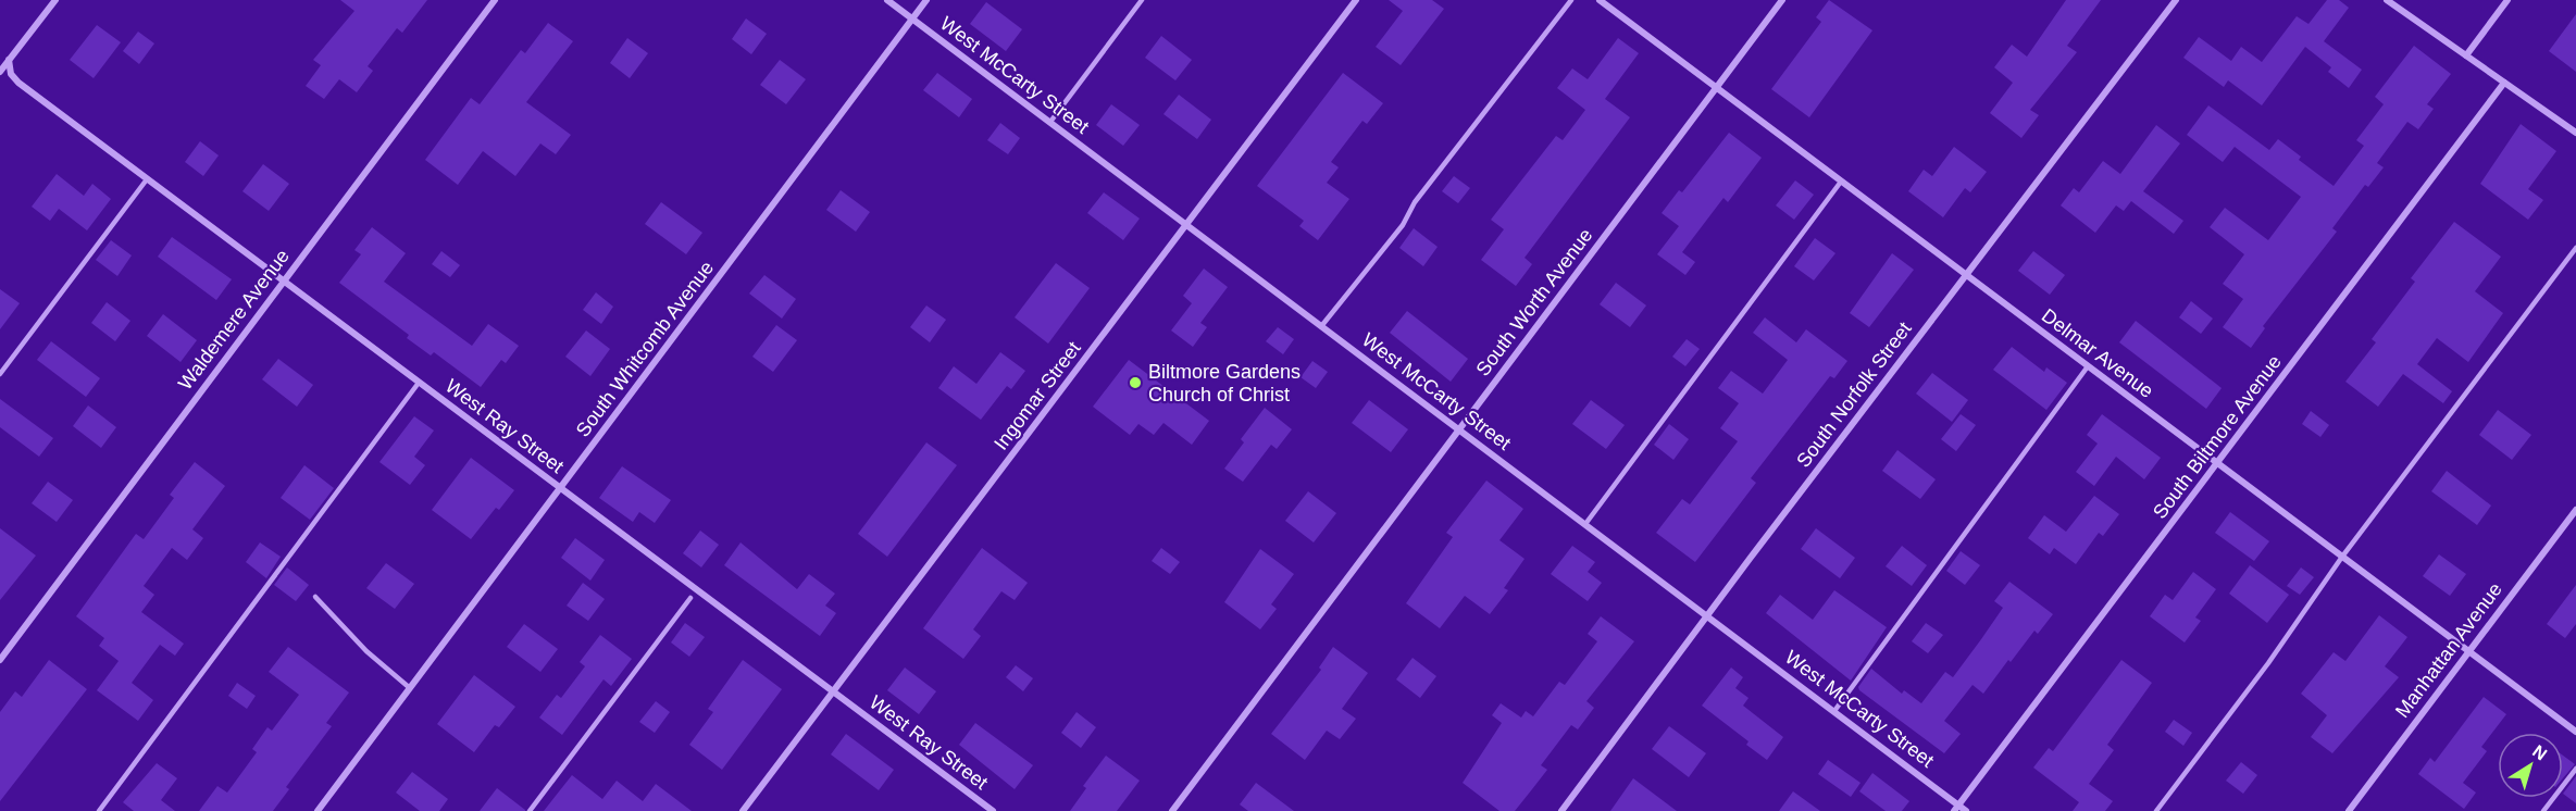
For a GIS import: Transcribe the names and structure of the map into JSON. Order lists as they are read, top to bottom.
{
  "streets": {
    "street": [
      "West McCarty Street",
      "South Worth Avenue",
      "Waldemere Avenue",
      "South Whitcomb Avenue",
      "Delmar Avenue",
      "South Norfolk Street",
      "Ingomar Street",
      "West Ray Street",
      "South Biltmore Avenue",
      "Manhattan Avenue"
    ]
  },
  "crossings": [
    ["West McCarty Street", "South Worth Avenue"],
    ["West McCarty Street", "South Whitcomb Avenue"],
    ["West McCarty Street", "South Norfolk Street"],
    ["West McCarty Street", "Ingomar Street"],
    ["West McCarty Street", "South Biltmore Avenue"],
    ["South Worth Avenue", "Delmar Avenue"],
    ["Waldemere Avenue", "West Ray Street"],
    ["South Whitcomb Avenue", "West Ray Street"],
    ["Delmar Avenue", "South Norfolk Street"],
    ["Delmar Avenue", "South Biltmore Avenue"],
    ["Delmar Avenue", "Manhattan Avenue"],
    ["Ingomar Street", "West Ray Street"]
  ],
  "places": ["Biltmore Gardens Church of Christ"],
  "north": "top right"
}
